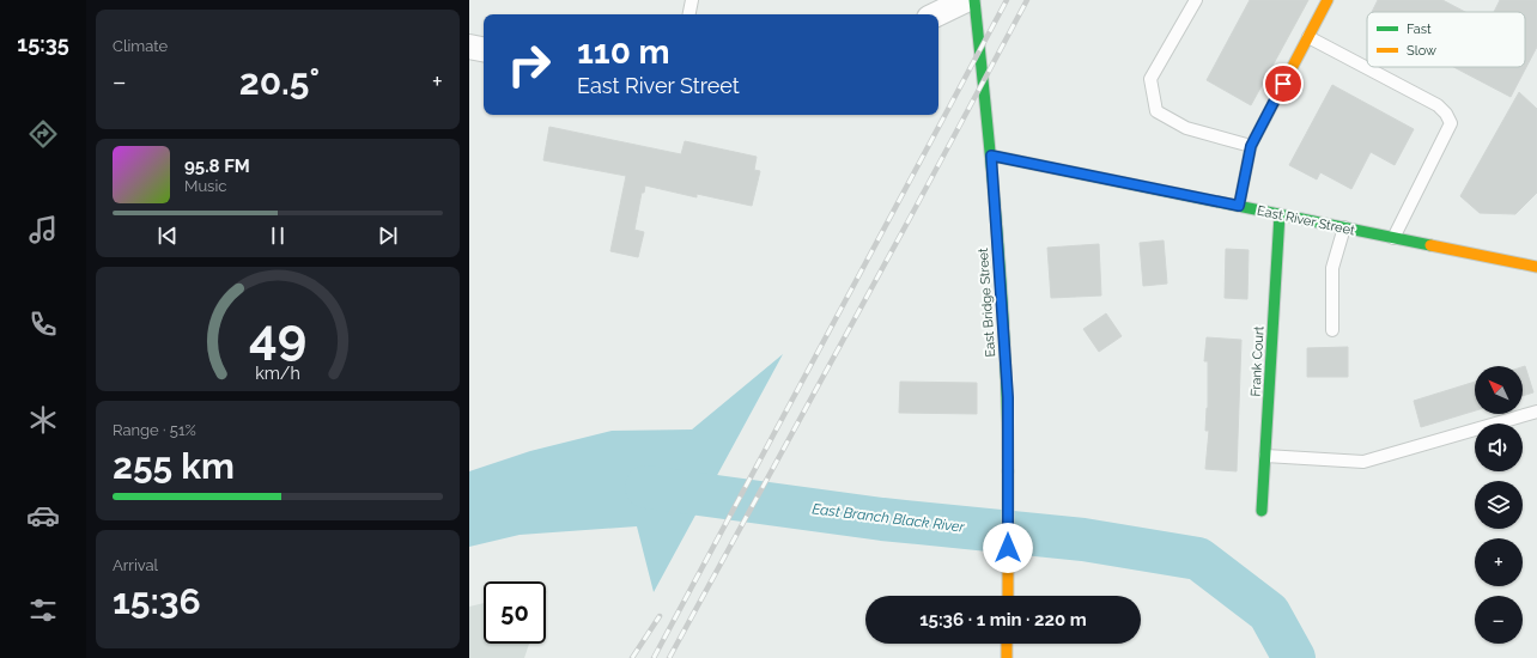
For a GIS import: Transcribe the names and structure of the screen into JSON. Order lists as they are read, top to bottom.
{
  "streets": {
    "street": ["East River Street", "East Bridge Street", "Frank Court"]
  },
  "crossings": [
    ["East River Street", "East Bridge Street"],
    ["East River Street", "Frank Court"]
  ],
  "water": ["East Branch Black River"],
  "legend": ["Fast", "Slow"],
  "north": "top left",
  "page": {
    "tabs": "15:35",
    "tile": [
      "Climate",
      ["Range · 51%", "255 km"],
      ["Arrival", "15:36"]
    ],
    "turn": ["110 m", "East River Street"],
    "heat": ["−", "20.5°", "+"],
    "song": ["95.8 FM", "Music"],
    "map_buttons": ["+", "−"],
    "limit": "50",
    "trip": "15:36 · 1 min · 220 m",
    "gauge": ["49", "km/h"]
  }
}
